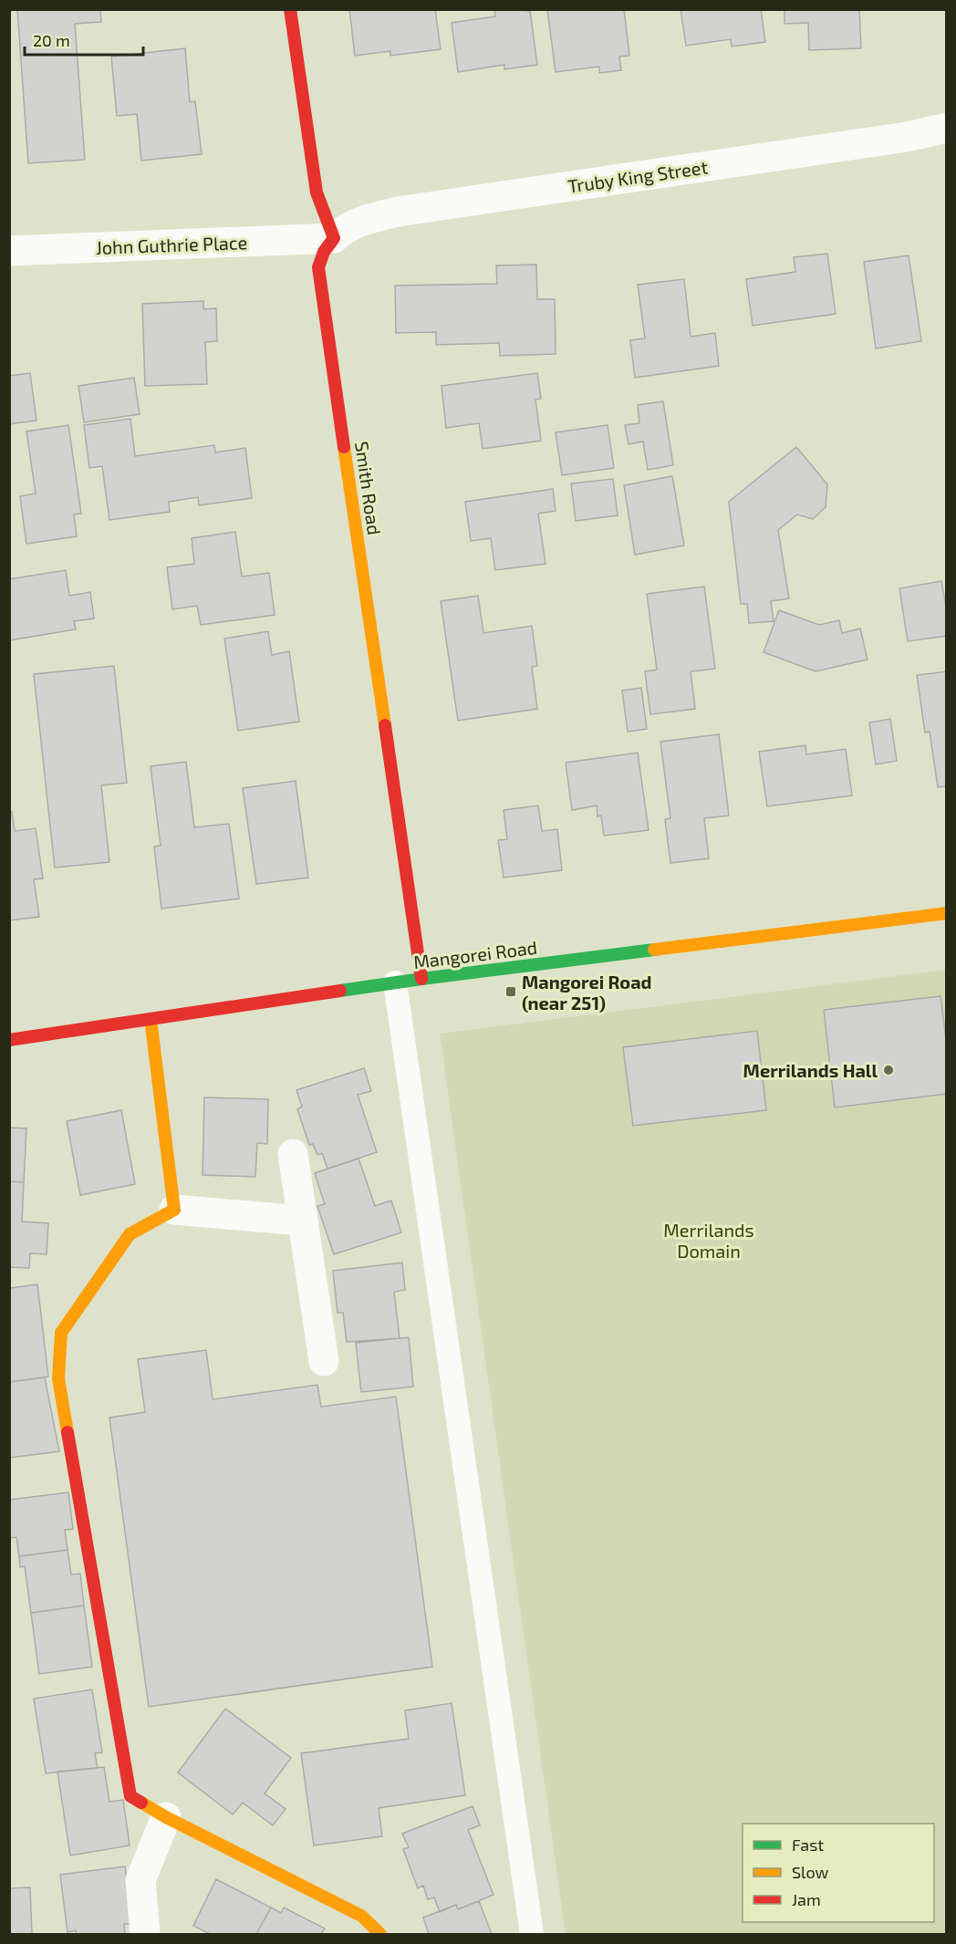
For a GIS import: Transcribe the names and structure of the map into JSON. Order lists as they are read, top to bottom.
{
  "streets": {
    "street": [
      "Truby King Street",
      "John Guthrie Place",
      "Smith Road",
      "Mangorei Road"
    ]
  },
  "crossings": [
    ["Truby King Street", "John Guthrie Place"],
    ["Truby King Street", "Smith Road"],
    ["John Guthrie Place", "Smith Road"],
    ["Smith Road", "Mangorei Road"]
  ],
  "parks": ["Merrilands Domain"],
  "places": {
    "transit": ["Mangorei Road (near 251)"],
    "other": ["Merrilands Hall"]
  },
  "legend": ["Fast", "Slow", "Jam"],
  "scale_bar": "20 m"
}
